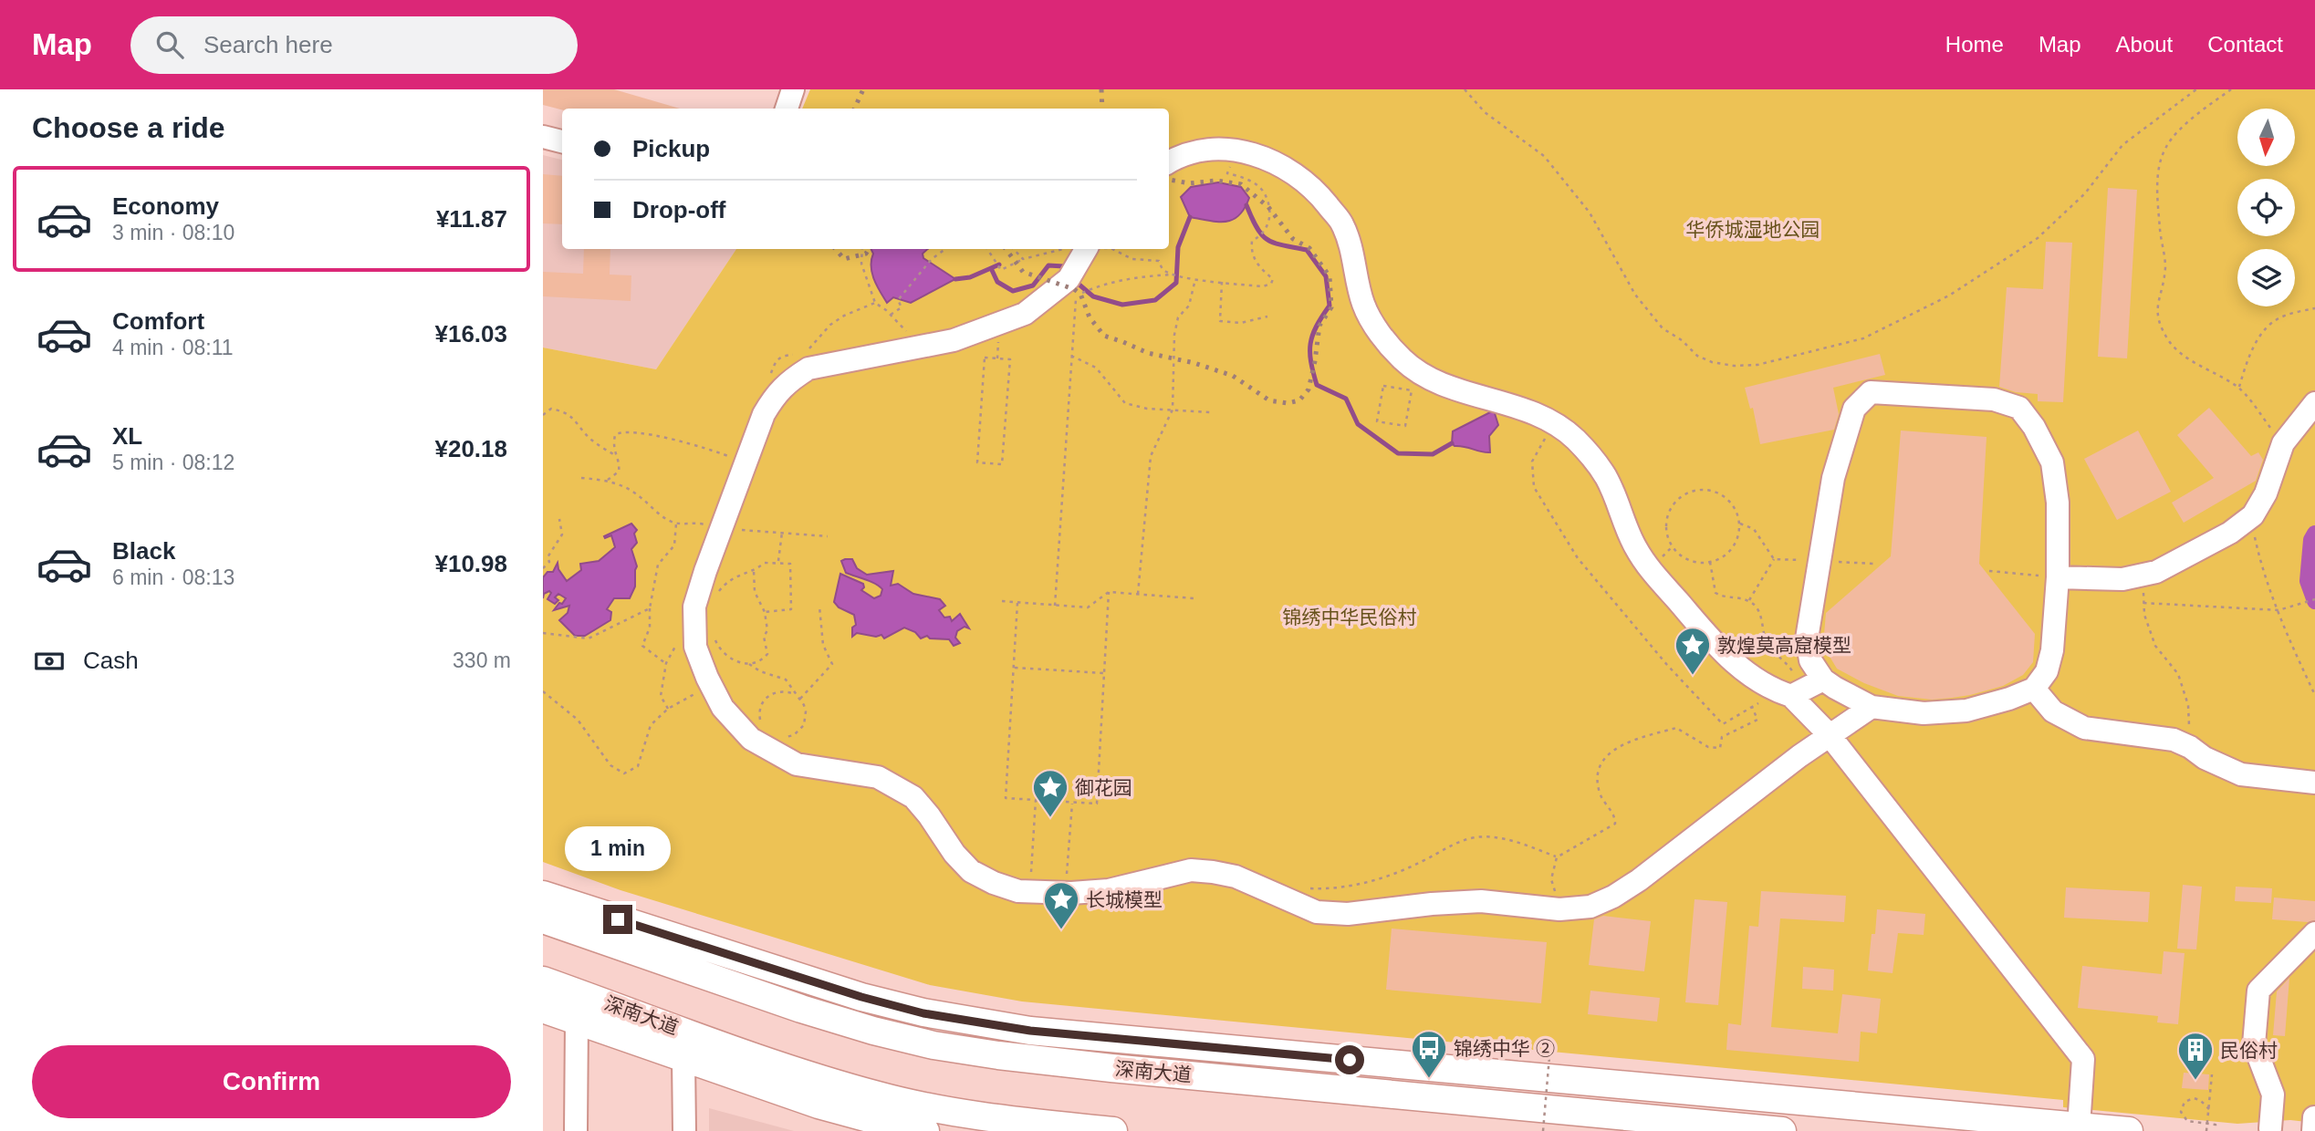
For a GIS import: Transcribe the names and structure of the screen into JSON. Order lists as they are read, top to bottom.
{
  "streets": {
    "main road": ["深南大道"]
  },
  "parks": ["华侨城湿地公园", "锦绣中华民俗村"],
  "places": {
    "place": ["敦煌莫高窟模型", "御花园", "长城模型"],
    "bus stop": ["锦绣中华 ②"],
    "building": ["民俗村"]
  },
  "north": "bottom",
  "page": {
    "header": "Map",
    "search": "Search here",
    "nav": [
      "Home",
      "Map",
      "About",
      "Contact"
    ],
    "heading": "Choose a ride",
    "banner": ["Pickup", "Drop-off"],
    "list": [
      {
        "name": "Economy",
        "note": "3 min · 08:10",
        "value": "¥11.87"
      },
      {
        "name": "Comfort",
        "note": "4 min · 08:11",
        "value": "¥16.03"
      },
      {
        "name": "XL",
        "note": "5 min · 08:12",
        "value": "¥20.18"
      },
      {
        "name": "Black",
        "note": "6 min · 08:13",
        "value": "¥10.98"
      }
    ],
    "pay": ["Cash", "330 m"],
    "bubble": "1 min",
    "buttons": "Confirm"
  }
}
